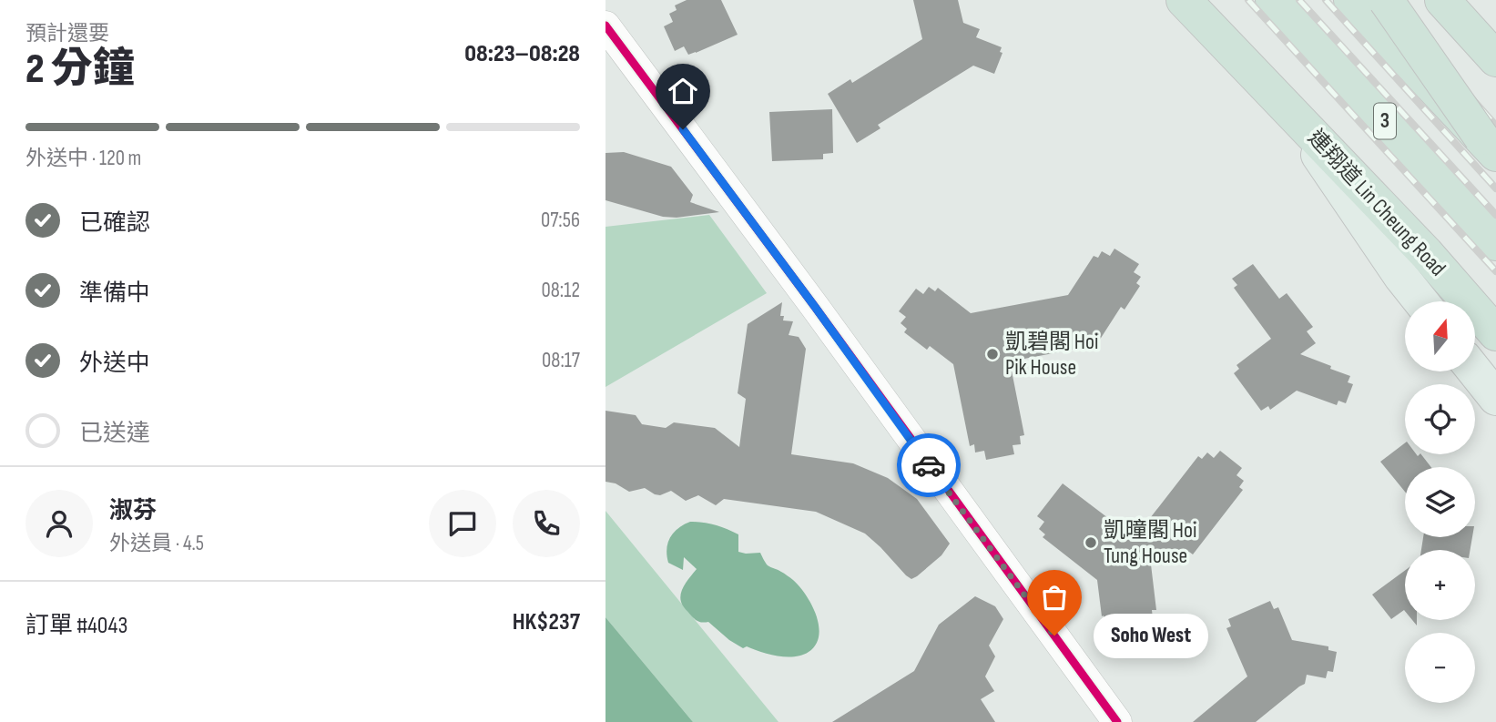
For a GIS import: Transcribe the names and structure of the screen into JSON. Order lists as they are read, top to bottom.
{
  "streets": {
    "highway": ["3", "連翔道 Lin Cheung Road"]
  },
  "places": ["凱碧閣 Hoi Pik House", "凱曈閣 Hoi Tung House", "Soho West"],
  "north": "top",
  "page": {
    "heading": ["2 分鐘", "預計還要", "08:23–08:28"],
    "panel": [
      "淑芬",
      "外送員 · 4.5",
      "訂單 #4043",
      "HK$237"
    ],
    "bar": "外送中 · 120 m",
    "list": [
      ["已確認", "07:56"],
      ["準備中", "08:12"],
      ["外送中", "08:17"],
      "已送達"
    ],
    "map_buttons": ["+", "−"],
    "bubble": "Soho West"
  }
}
